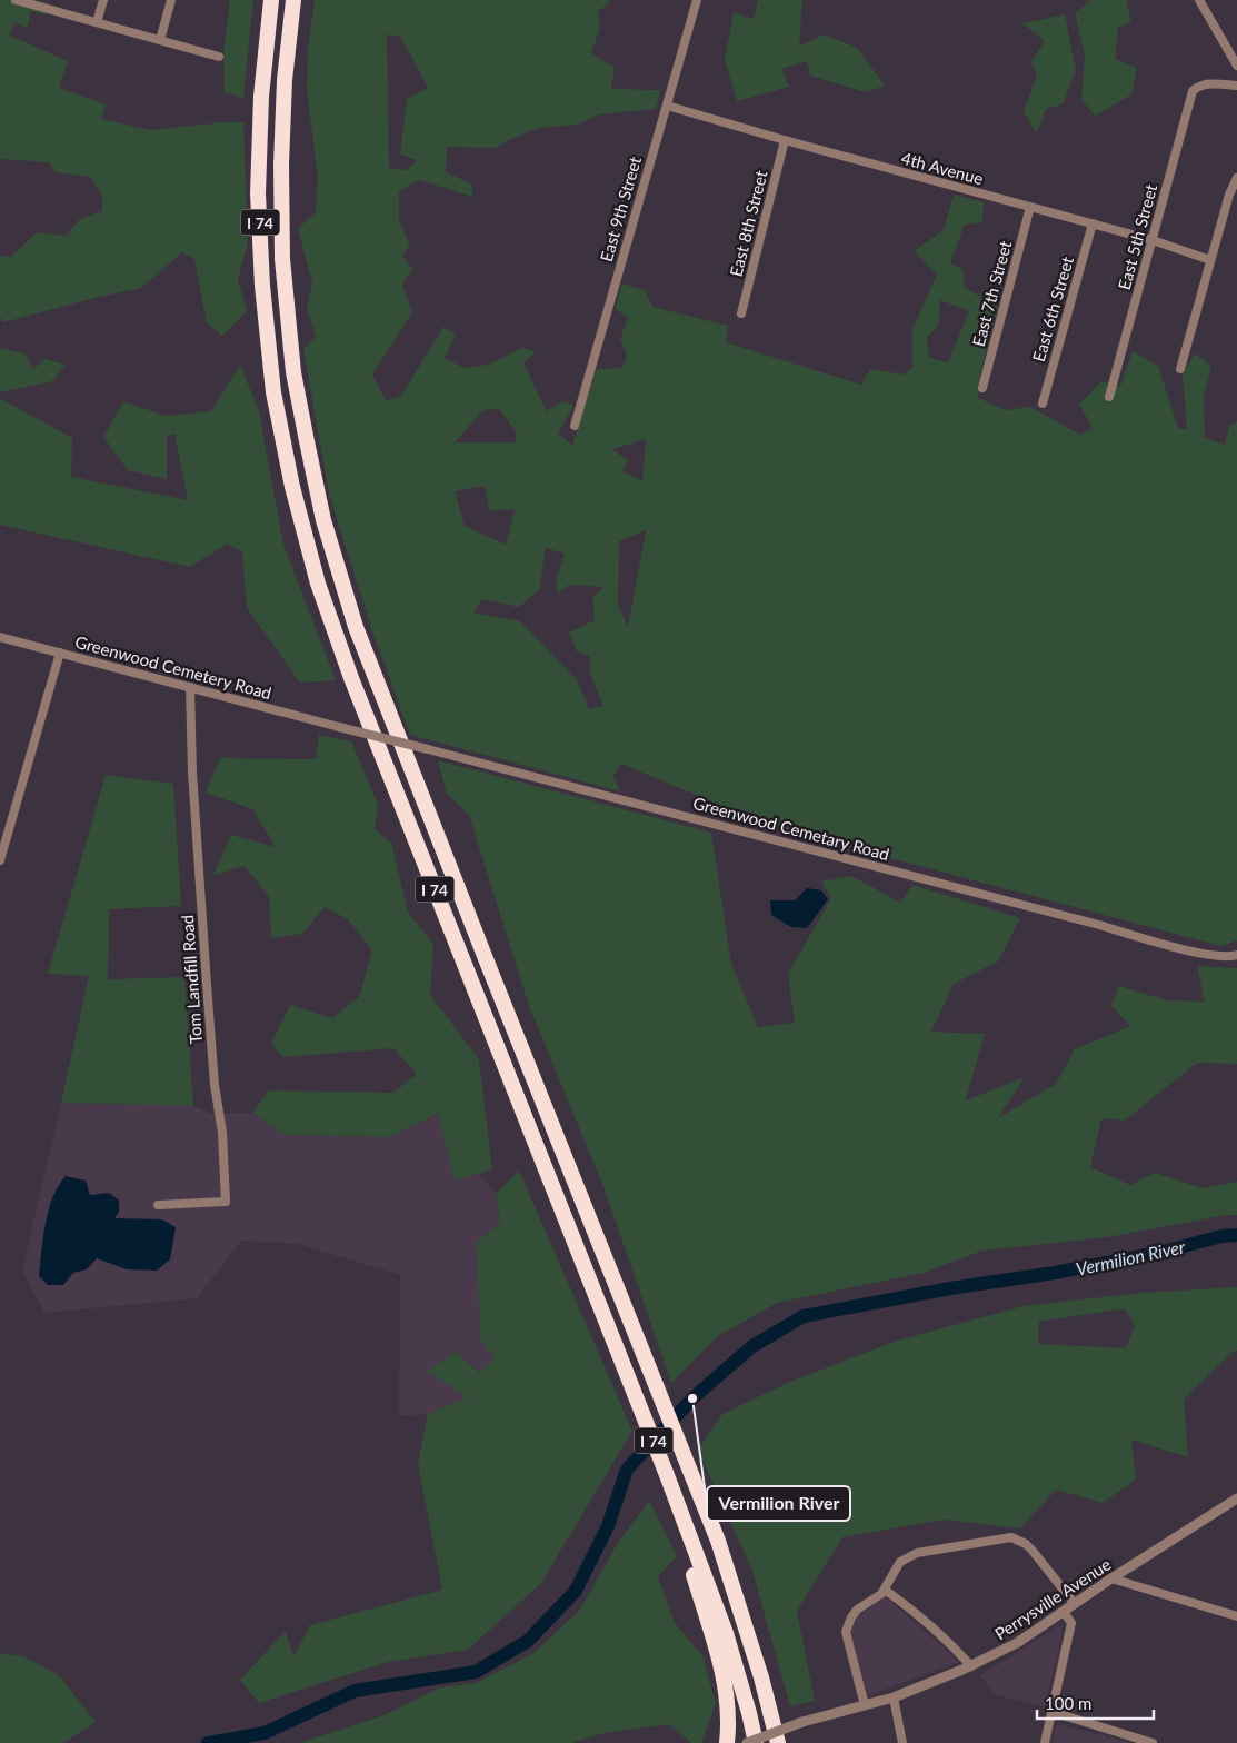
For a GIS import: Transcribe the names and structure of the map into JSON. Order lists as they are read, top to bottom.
{
  "streets": {
    "highway": ["I 74"],
    "street": [
      "4th Avenue",
      "East 9th Street",
      "East 8th Street",
      "East 5th Street",
      "East 7th Street",
      "East 6th Street",
      "Greenwood Cemetery Road",
      "Greenwood Cemetary Road",
      "Tom Landfill Road",
      "Perrysville Avenue"
    ]
  },
  "crossings": [
    ["4th Avenue", "East 9th Street"],
    ["4th Avenue", "East 8th Street"],
    ["4th Avenue", "East 5th Street"],
    ["4th Avenue", "East 7th Street"],
    ["4th Avenue", "East 6th Street"],
    ["Greenwood Cemetery Road", "Greenwood Cemetary Road"],
    ["Greenwood Cemetery Road", "Tom Landfill Road"]
  ],
  "water": ["Vermilion River"],
  "places": ["Vermilion River"],
  "scale_bar": "100 m"
}
